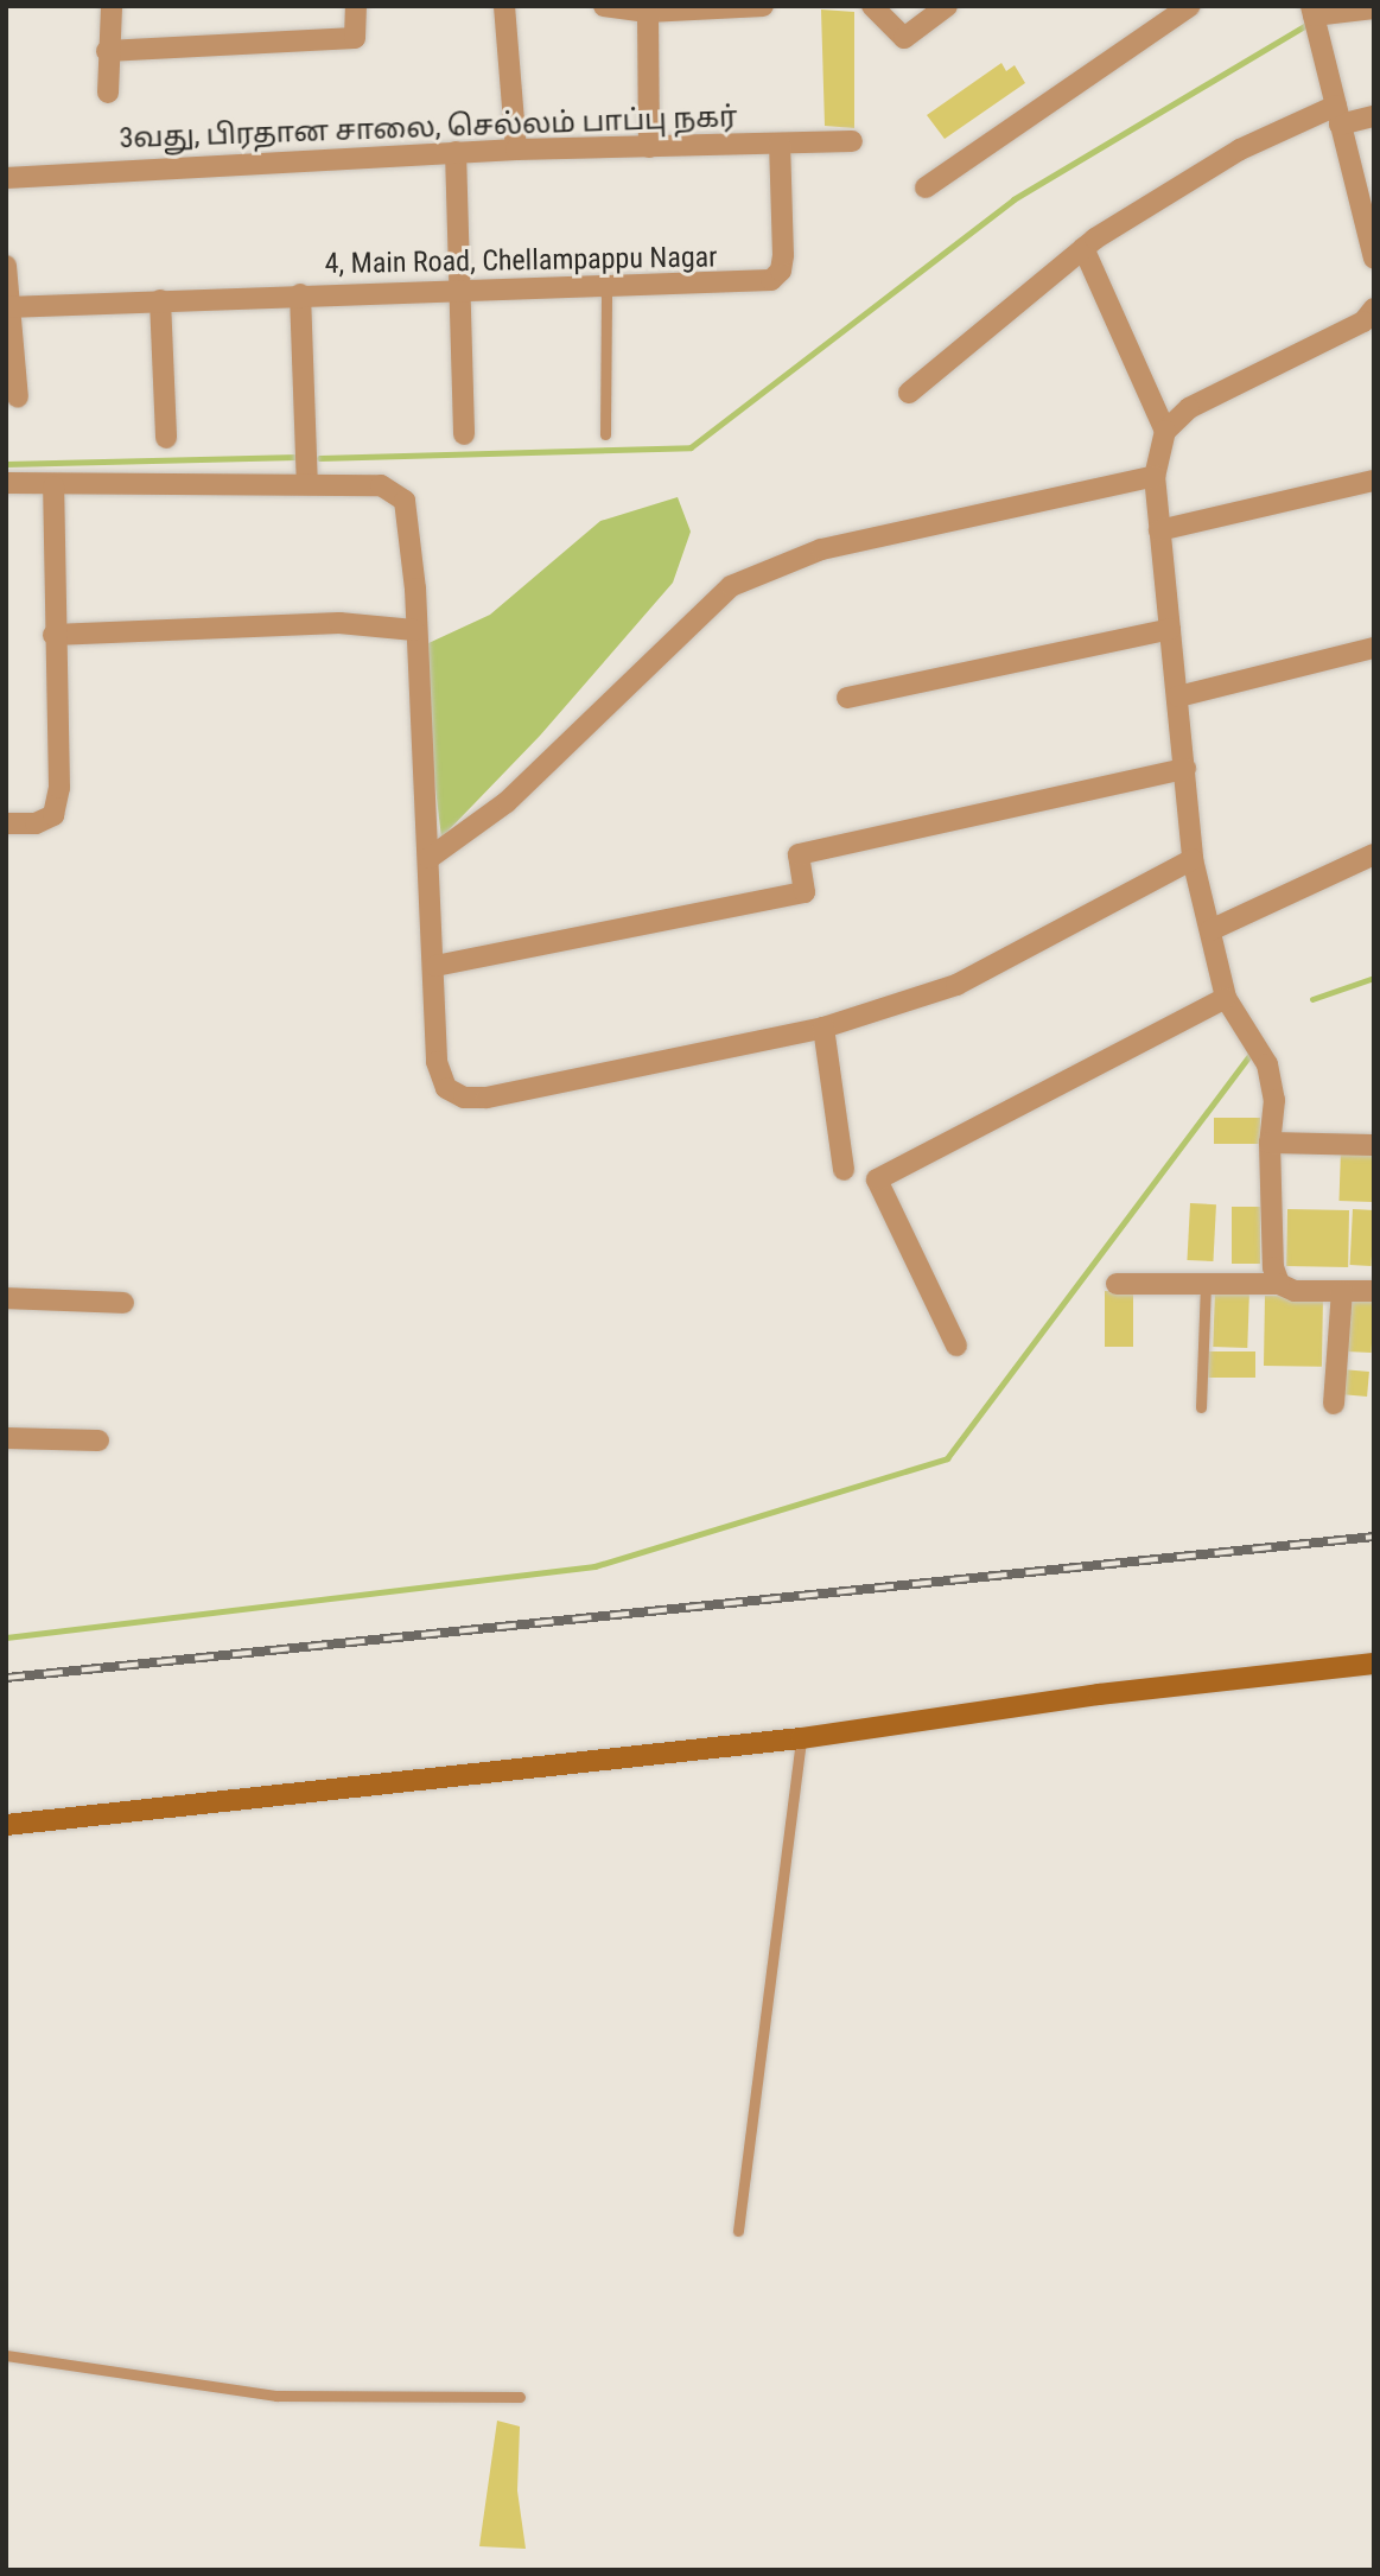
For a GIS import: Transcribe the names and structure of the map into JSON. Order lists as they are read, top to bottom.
{
  "streets": {
    "street": ["3வது, பிரதான சாலை, செல்லம் பாப்பு நகர்", "4, Main Road, Chellampappu Nagar"]
  },
  "crossings": [
    ["3வது, பிரதான சாலை, செல்லம் பாப்பு நகர்", "4, Main Road, Chellampappu Nagar"]
  ]
}
